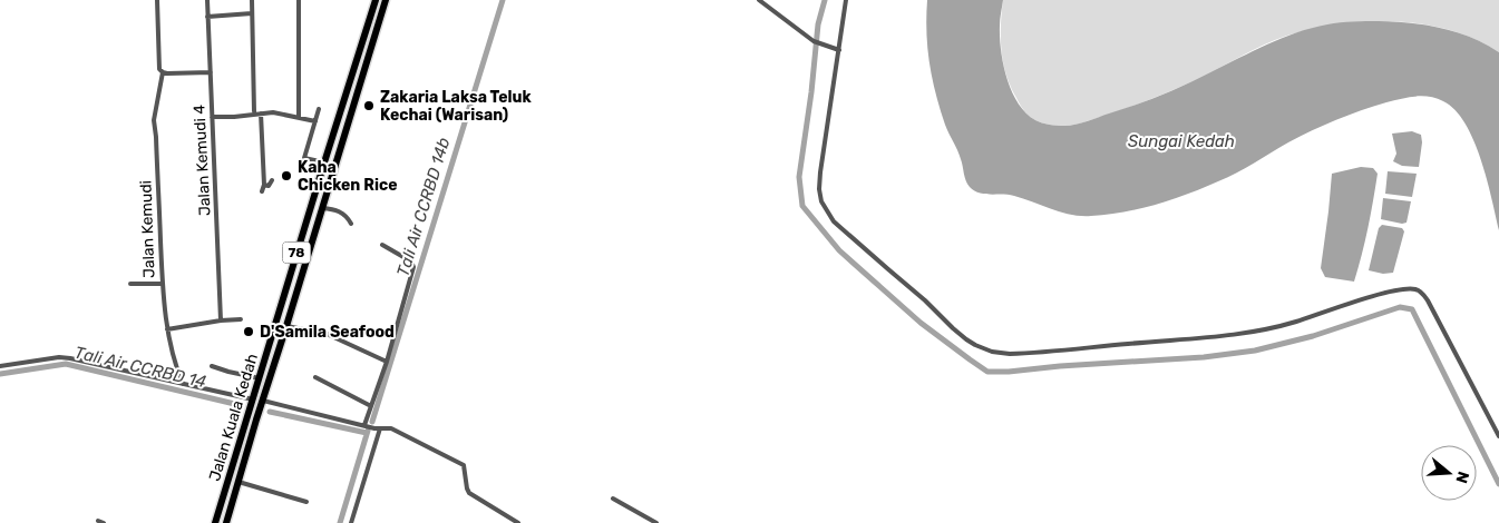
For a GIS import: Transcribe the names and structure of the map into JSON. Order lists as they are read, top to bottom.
{
  "streets": {
    "main road": ["78", "Jalan Kuala Kedah"],
    "street": ["Jalan Kemudi 4", "Jalan Kemudi"]
  },
  "water": ["Sungai Kedah", "Tali Air CCRBD 14b", "Tali Air CCRBD 14"],
  "places": ["Zakaria Laksa Teluk Kechai (Warisan)", "Kaha Chicken Rice", "D'Samila Seafood"],
  "north": "right"
}
